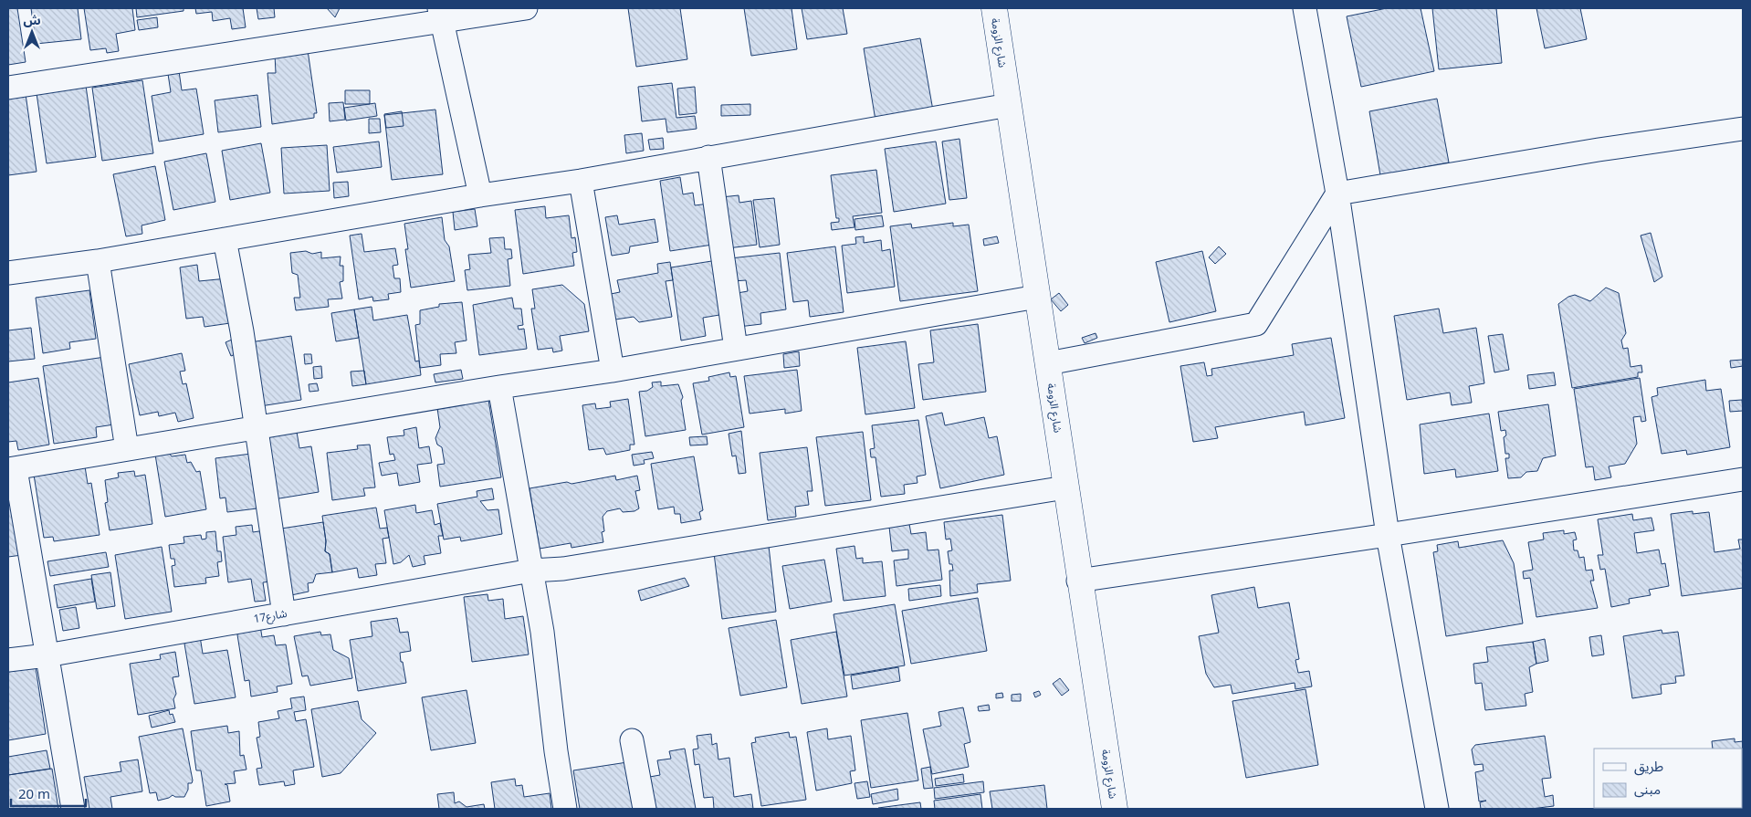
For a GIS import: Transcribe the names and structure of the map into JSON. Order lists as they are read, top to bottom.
{
  "streets": {
    "street": ["شارع الزومة", "شارع17"]
  },
  "crossings": [
    ["شارع الزومة", "شارع17"]
  ],
  "legend": ["طريق", "مبنى"],
  "scale_bar": "20 m",
  "north": "top"
}
